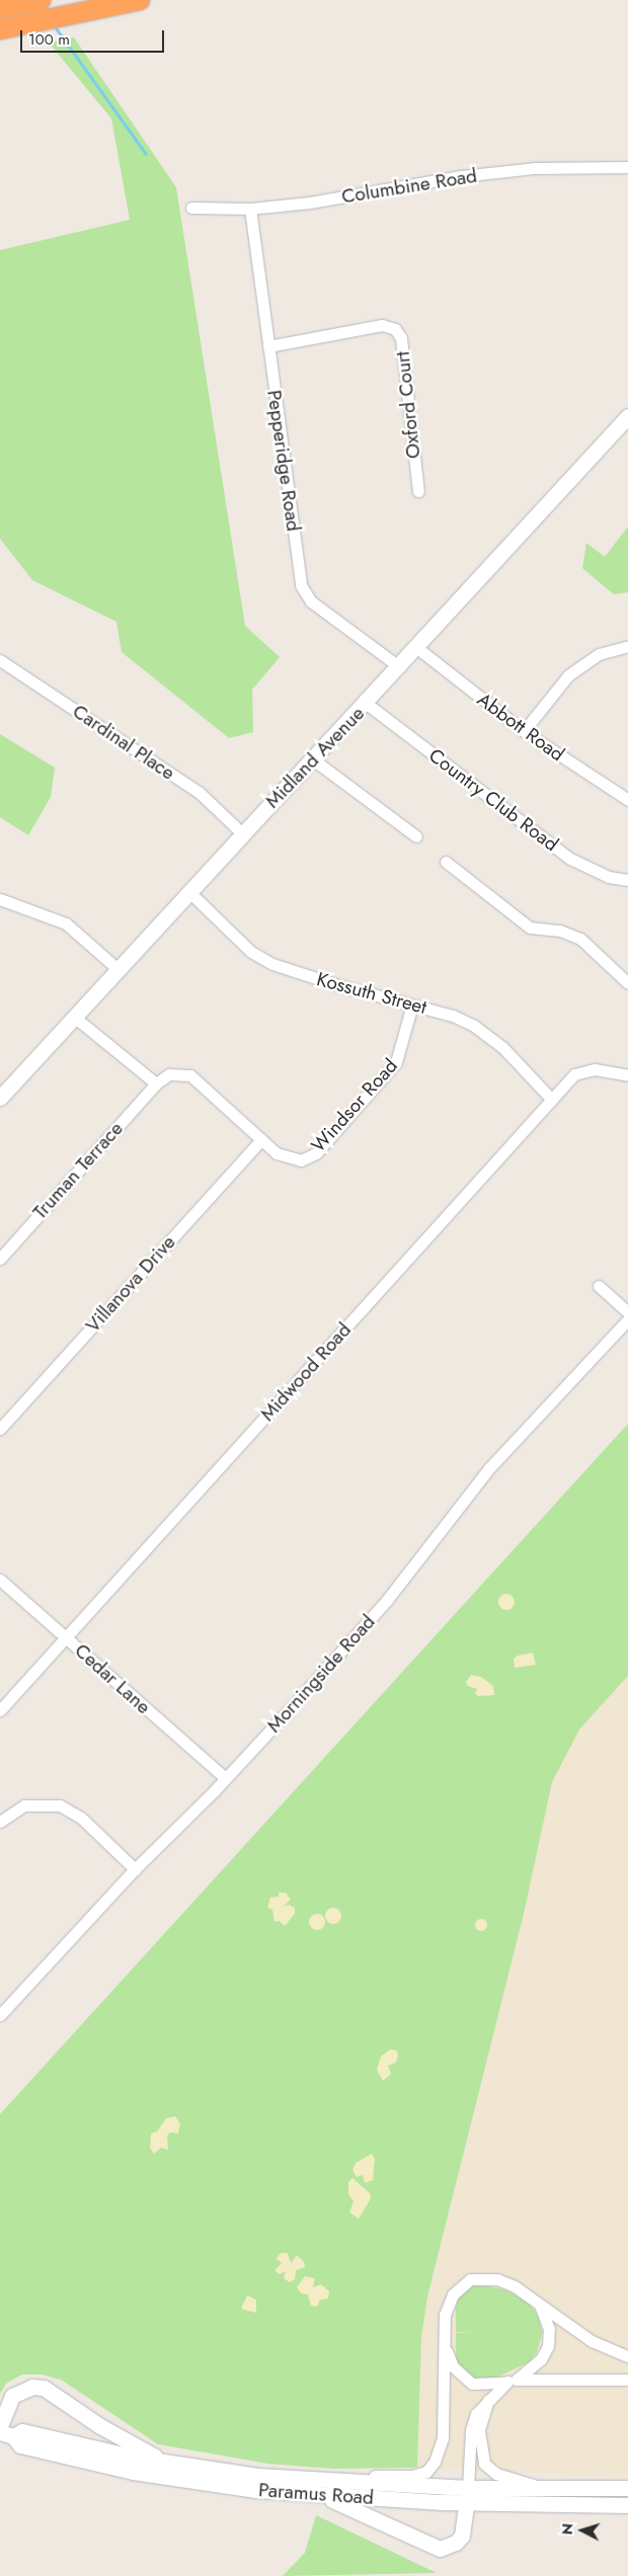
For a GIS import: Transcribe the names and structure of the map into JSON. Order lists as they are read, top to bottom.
{
  "streets": {
    "main road": ["Midland Avenue", "Paramus Road"],
    "street": [
      "Columbine Road",
      "Oxford Court",
      "Pepperidge Road",
      "Abbott Road",
      "Cardinal Place",
      "Country Club Road",
      "Kossuth Street",
      "Windsor Road",
      "Truman Terrace",
      "Villanova Drive",
      "Midwood Road",
      "Morningside Road",
      "Cedar Lane"
    ]
  },
  "crossings": [
    ["Columbine Road", "Pepperidge Road"],
    ["Oxford Court", "Pepperidge Road"],
    ["Pepperidge Road", "Midland Avenue"],
    ["Abbott Road", "Midland Avenue"],
    ["Cardinal Place", "Midland Avenue"],
    ["Midland Avenue", "Country Club Road"],
    ["Midland Avenue", "Kossuth Street"],
    ["Kossuth Street", "Windsor Road"],
    ["Kossuth Street", "Midwood Road"],
    ["Windsor Road", "Truman Terrace"],
    ["Windsor Road", "Villanova Drive"],
    ["Midwood Road", "Cedar Lane"],
    ["Morningside Road", "Cedar Lane"]
  ],
  "scale_bar": "100 m",
  "north": "left"
}
